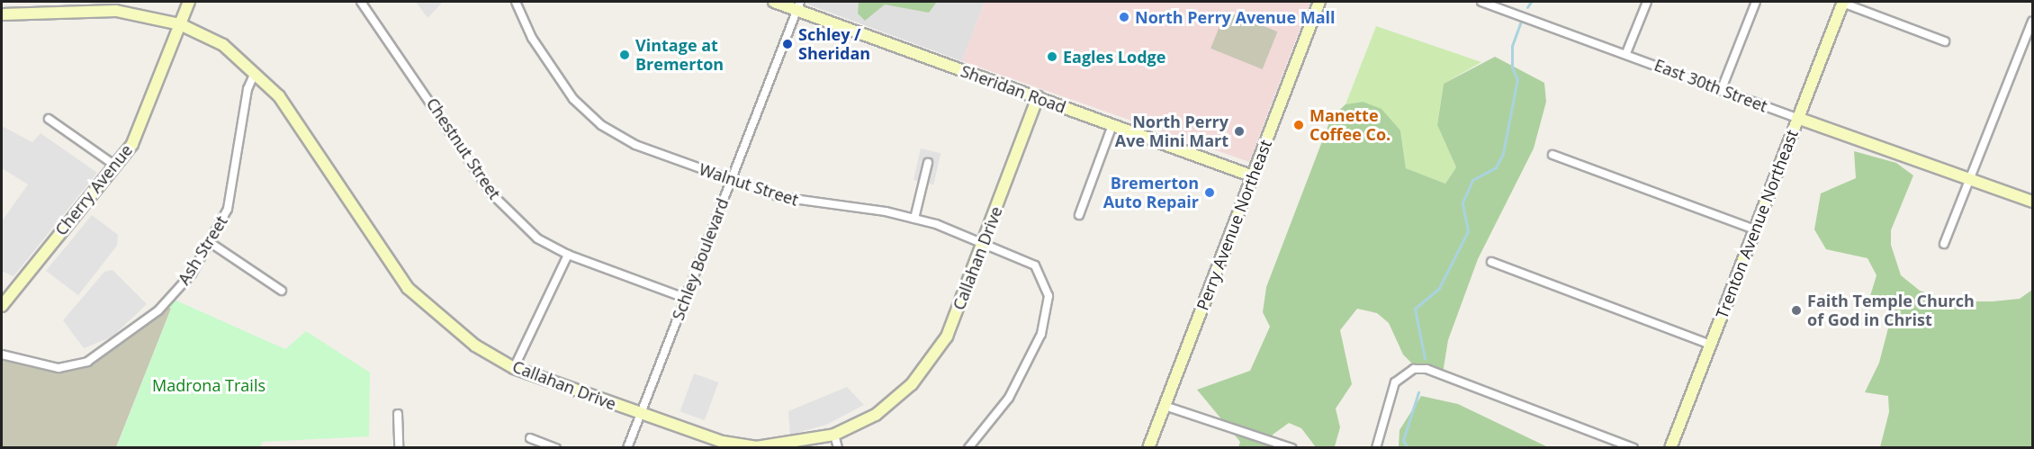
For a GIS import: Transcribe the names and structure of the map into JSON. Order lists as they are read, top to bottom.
{
  "streets": {
    "street": [
      "East 30th Street",
      "Sheridan Road",
      "Chestnut Street",
      "Walnut Street",
      "Cherry Avenue",
      "Trenton Avenue Northeast",
      "Perry Avenue Northeast",
      "Ash Street",
      "Callahan Drive",
      "Schley Boulevard"
    ]
  },
  "crossings": [
    ["East 30th Street", "Trenton Avenue Northeast"],
    ["Sheridan Road", "Perry Avenue Northeast"],
    ["Sheridan Road", "Callahan Drive"],
    ["Sheridan Road", "Schley Boulevard"],
    ["Chestnut Street", "Schley Boulevard"],
    ["Walnut Street", "Callahan Drive"],
    ["Walnut Street", "Schley Boulevard"],
    ["Cherry Avenue", "Callahan Drive"],
    ["Ash Street", "Callahan Drive"],
    ["Callahan Drive", "Schley Boulevard"]
  ],
  "parks": ["Madrona Trails"],
  "places": [
    "North Perry Avenue Mall",
    "Schley / Sheridan",
    "Vintage at Bremerton",
    "Eagles Lodge",
    "Manette Coffee Co.",
    "North Perry Ave Mini Mart",
    "Bremerton Auto Repair",
    "Faith Temple Church of God in Christ"
  ]
}
